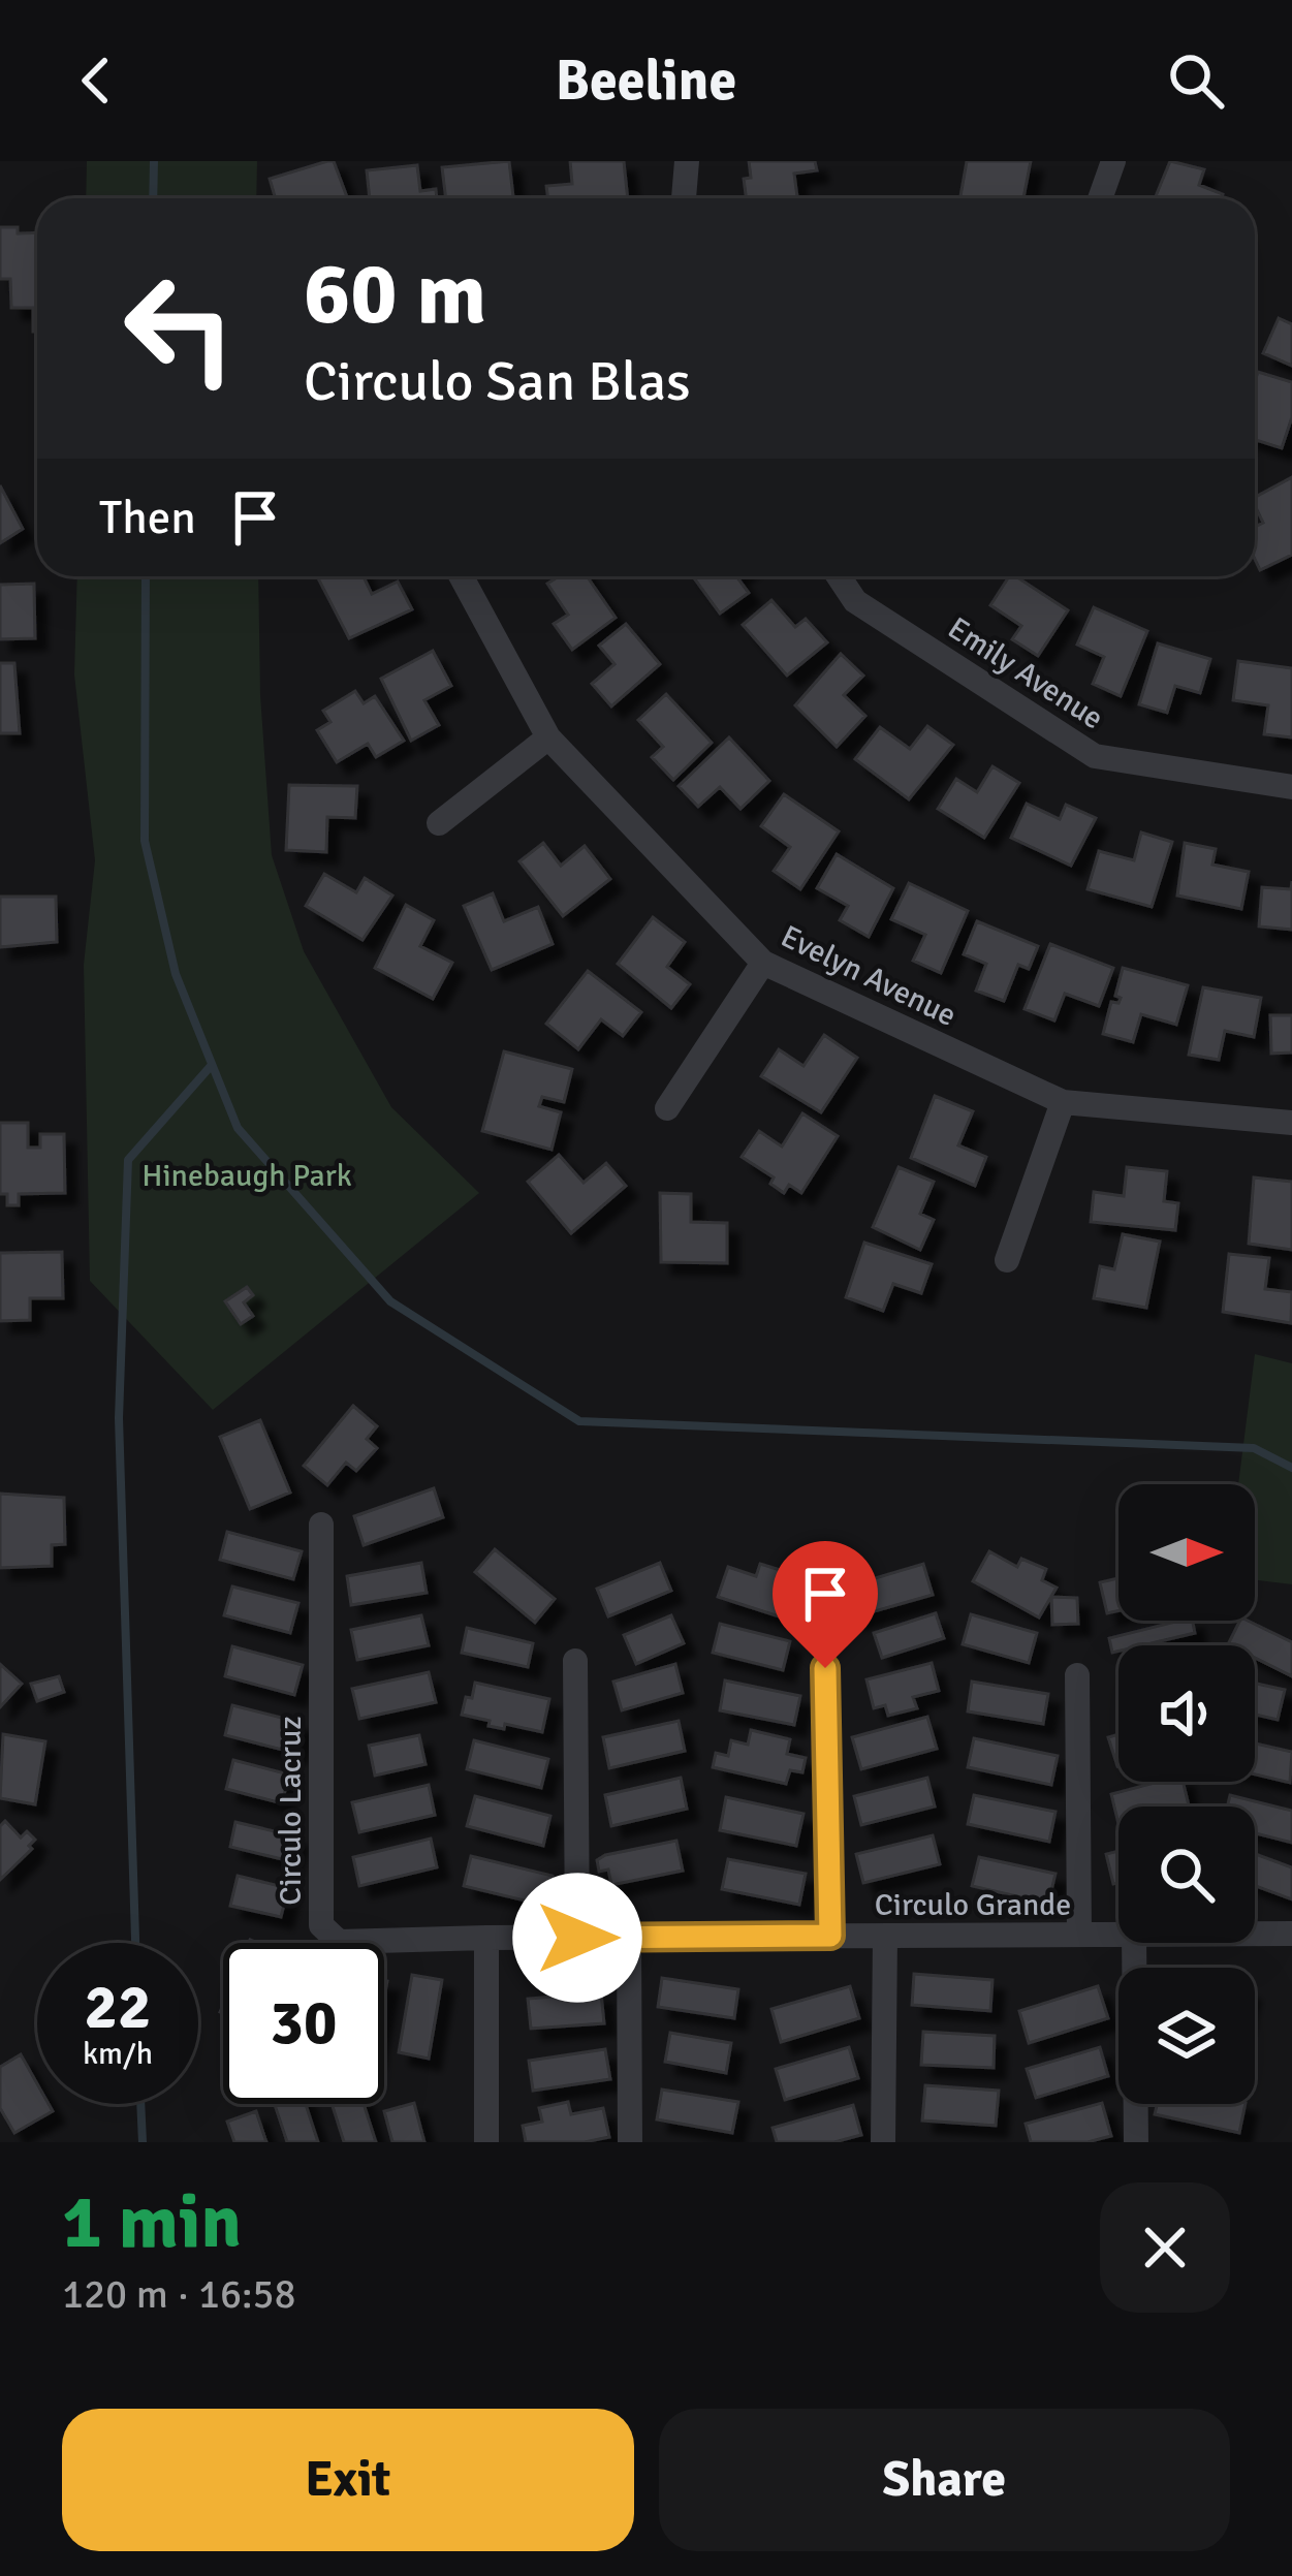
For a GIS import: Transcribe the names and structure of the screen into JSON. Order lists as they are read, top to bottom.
{
  "streets": {
    "street": [
      "Emily Avenue",
      "Evelyn Avenue",
      "Circulo Lacruz",
      "Circulo Grande"
    ]
  },
  "crossings": [
    ["Circulo Lacruz", "Circulo Grande"]
  ],
  "parks": ["Hinebaugh Park"],
  "north": "right",
  "page": {
    "header": "Beeline",
    "turn": ["60 m", "Circulo San Blas"],
    "then": "Then",
    "speed": "22 km/h",
    "limit": "30",
    "heading": ["1 min", "120 m · 16:58"],
    "buttons": ["Exit", "Share"]
  }
}
